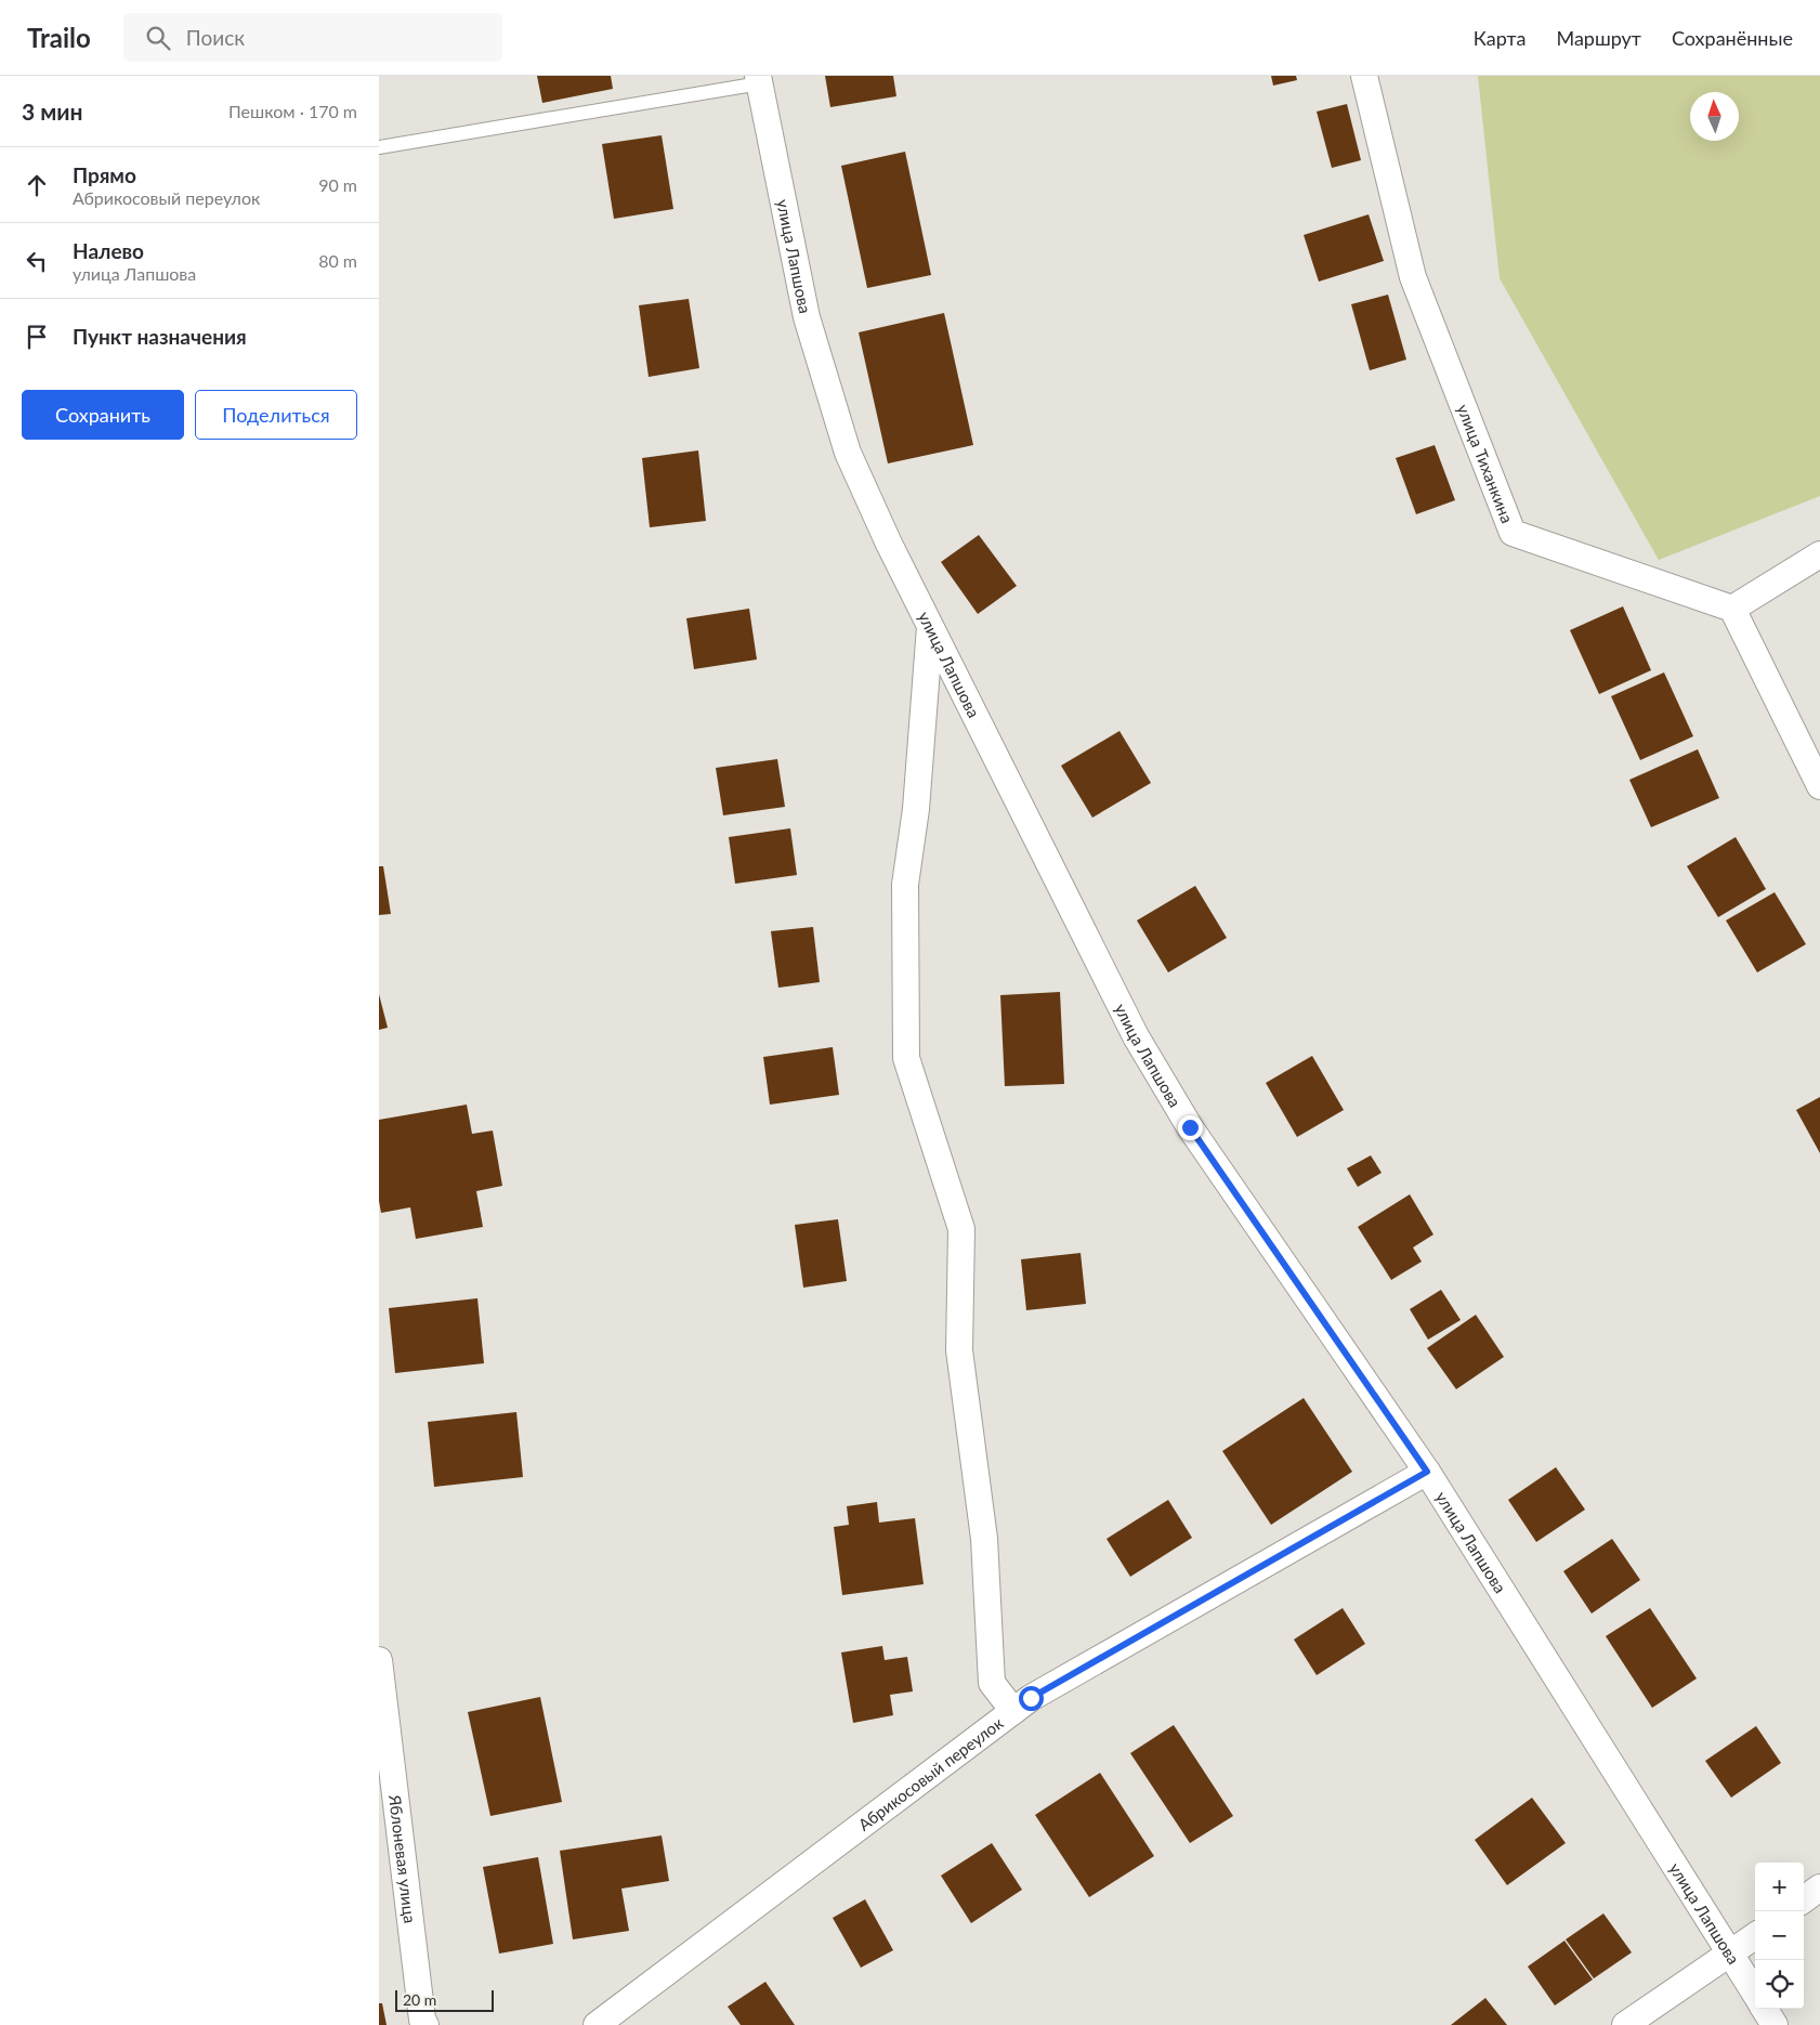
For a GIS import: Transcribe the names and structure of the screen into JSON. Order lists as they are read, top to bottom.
{
  "streets": {
    "street": [
      "улица Лапшова",
      "улица Тиханкина",
      "Абрикосовый переулок",
      "Яблоневая улица"
    ]
  },
  "crossings": [
    ["улица Лапшова", "Абрикосовый переулок"]
  ],
  "scale_bar": "20 m",
  "north": "top",
  "page": {
    "header": "Trailo",
    "search": "Поиск",
    "nav": ["Карта", "Маршрут", "Сохранённые"],
    "heading": ["3 мин", "Пешком · 170 m"],
    "list": [
      ["Прямо", "Абрикосовый переулок", "90 m"],
      ["Налево", "улица Лапшова", "80 m"],
      "Пункт назначения"
    ],
    "buttons": ["Сохранить", "Поделиться"],
    "map_buttons": ["+", "−"],
    "scale": "20 m"
  }
}
